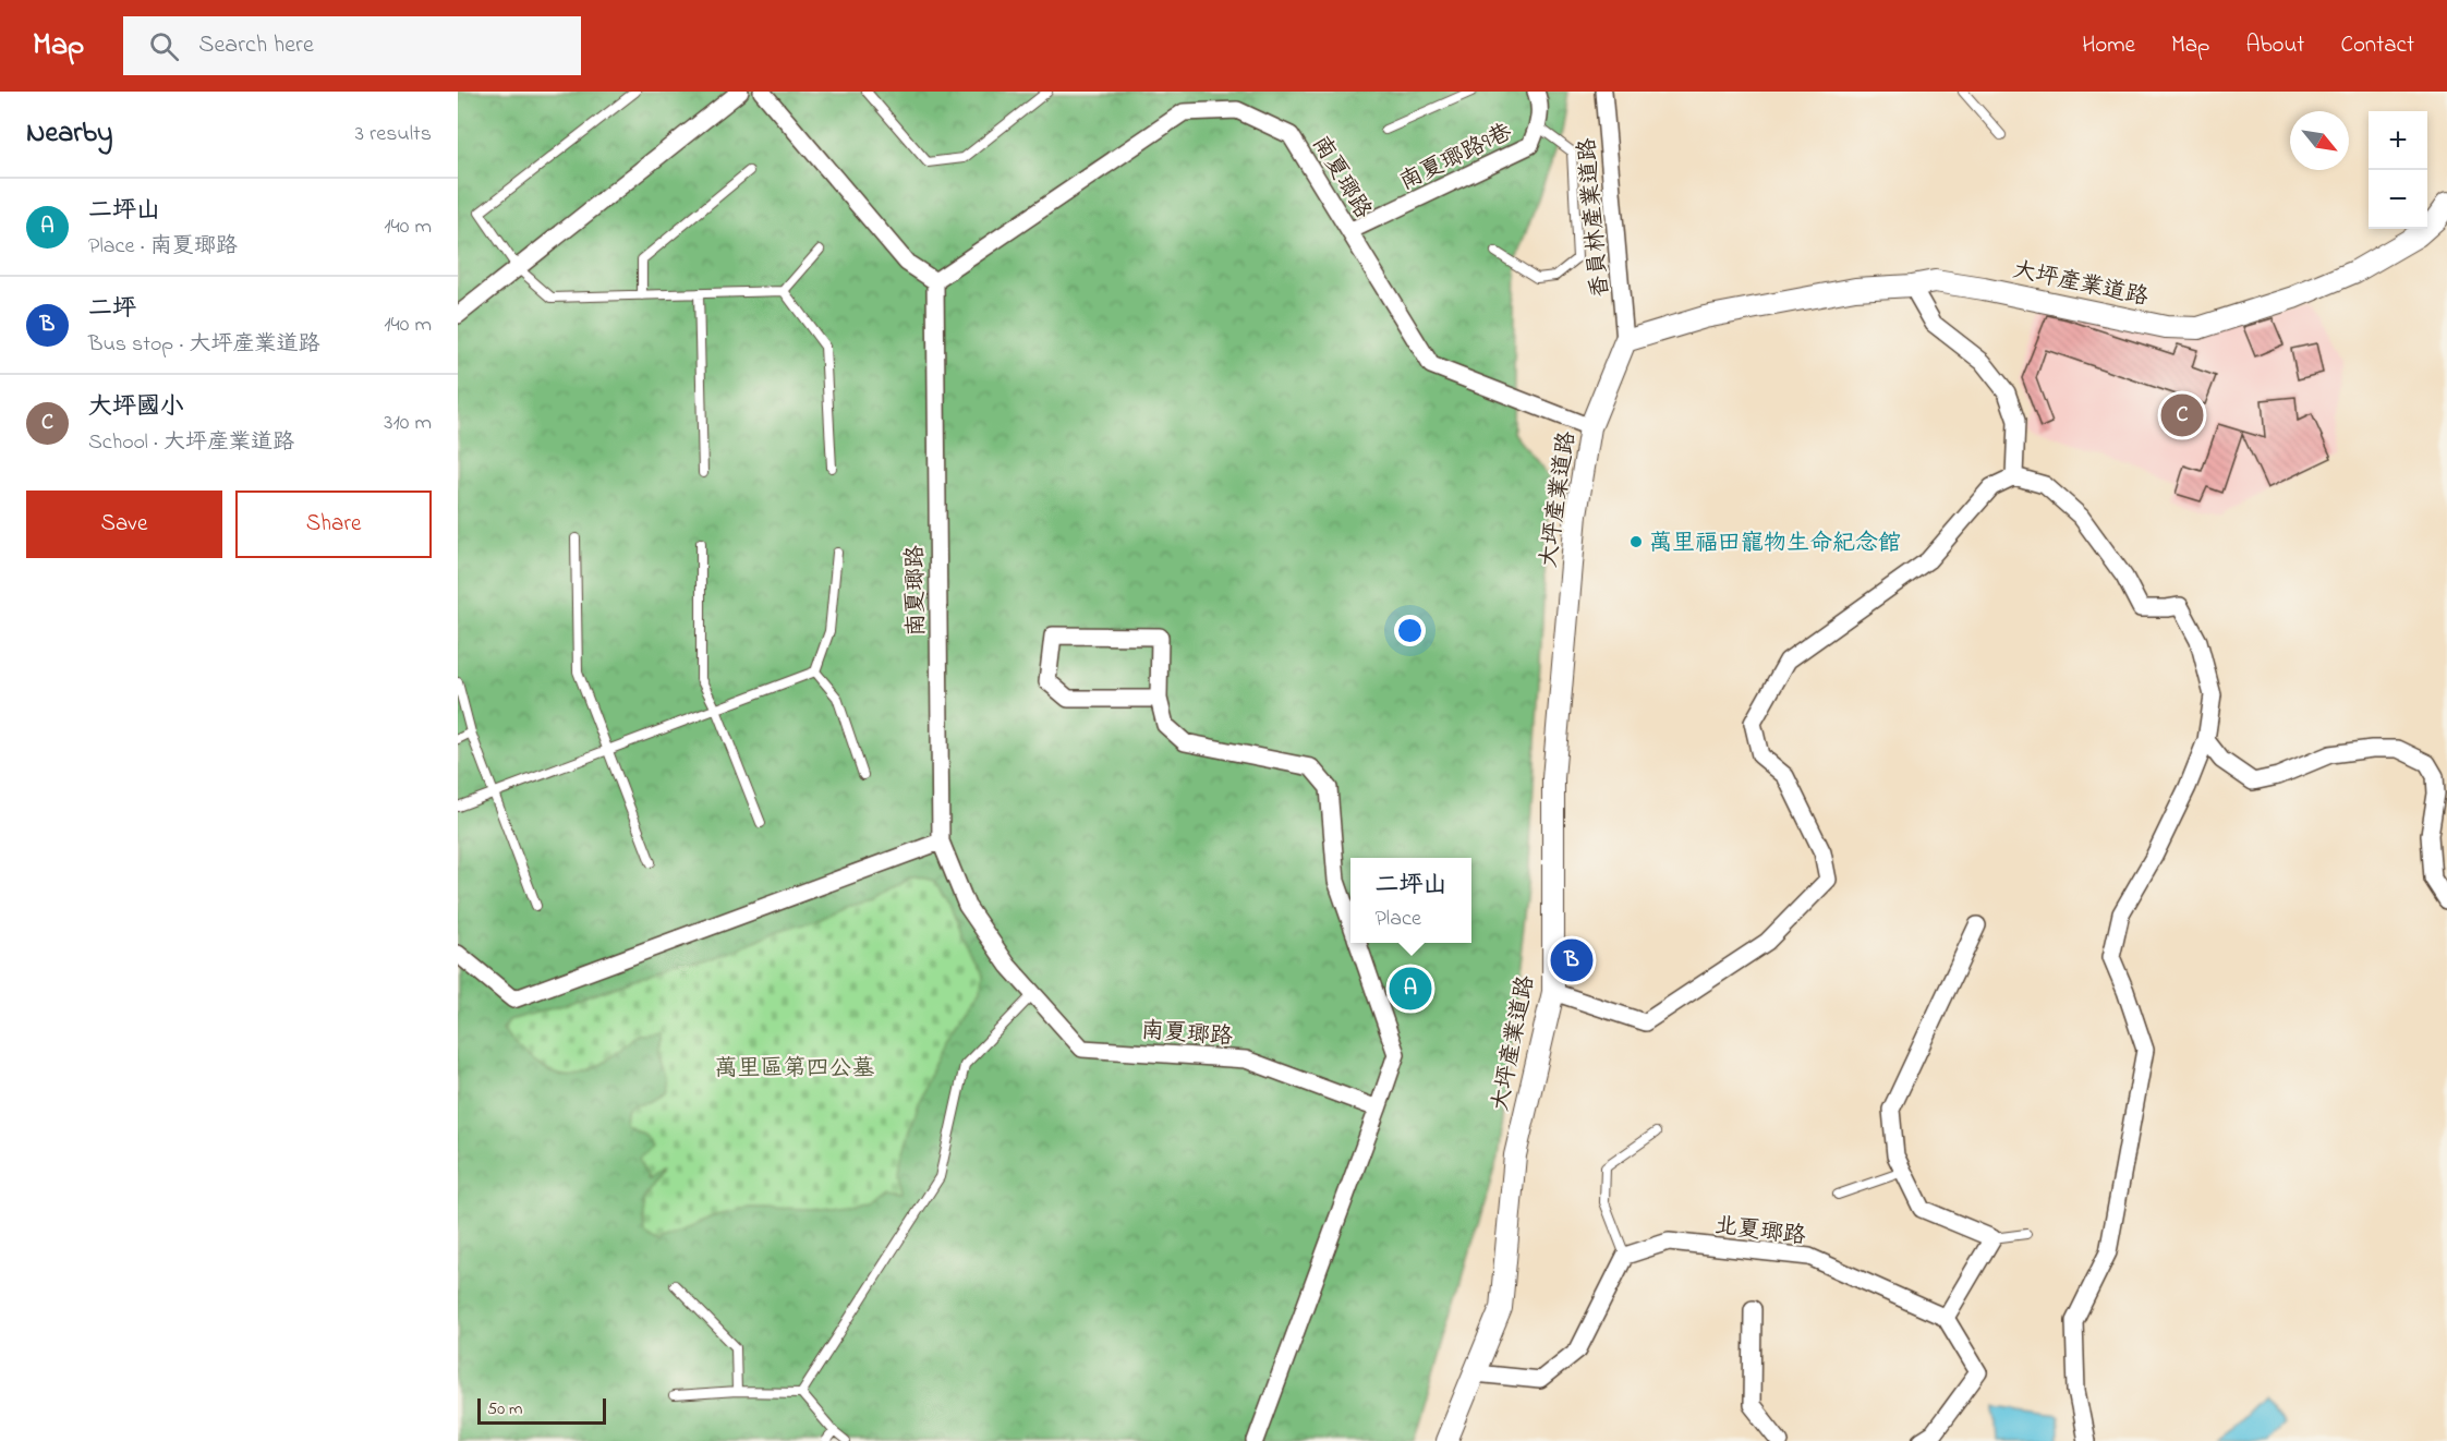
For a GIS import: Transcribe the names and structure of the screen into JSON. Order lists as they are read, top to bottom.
{
  "streets": {
    "street": [
      "南夏瑯路9巷",
      "南夏瑯路",
      "香員林產業道路",
      "大坪產業道路",
      "北夏瑯路"
    ]
  },
  "crossings": [
    ["南夏瑯路9巷", "南夏瑯路"],
    ["南夏瑯路", "大坪產業道路"],
    ["香員林產業道路", "大坪產業道路"]
  ],
  "parks": ["萬里區第四公墓"],
  "places": ["萬里福田寵物生命紀念館"],
  "scale_bar": "50 m",
  "north": "bottom right",
  "page": {
    "header": "Map",
    "search": "Search here",
    "nav": [
      "Home",
      "Map",
      "About",
      "Contact"
    ],
    "heading": ["Nearby", "3 results"],
    "map_buttons": ["+", "−"],
    "list": [
      {
        "mark": "A",
        "name": "二坪山",
        "note": "Place · 南夏瑯路",
        "value": "140 m"
      },
      {
        "mark": "B",
        "name": "二坪",
        "note": "Bus stop · 大坪產業道路",
        "value": "140 m"
      },
      {
        "mark": "C",
        "name": "大坪國小",
        "note": "School · 大坪產業道路",
        "value": "310 m"
      }
    ],
    "pins": ["C", "B", "A"],
    "buttons": ["Save", "Share"],
    "popup": ["二坪山", "Place"],
    "scale": "50 m"
  }
}
